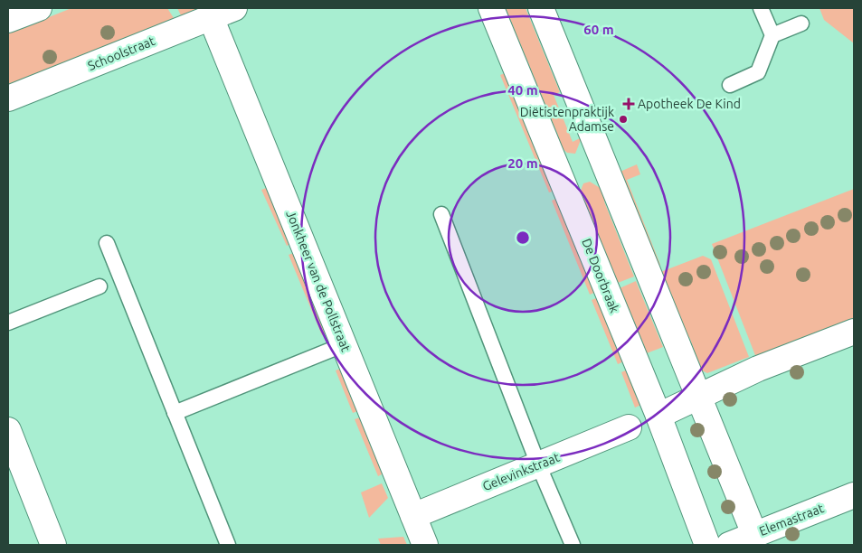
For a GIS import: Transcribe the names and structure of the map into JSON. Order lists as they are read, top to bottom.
{
  "streets": {
    "street": [
      "Schoolstraat",
      "De Doorbraak",
      "Jonkheer van de Pollstraat",
      "Gelevinkstraat",
      "Elemastraat"
    ]
  },
  "crossings": [
    ["Schoolstraat", "Jonkheer van de Pollstraat"],
    ["De Doorbraak", "Elemastraat"],
    ["Jonkheer van de Pollstraat", "Gelevinkstraat"]
  ],
  "places": {
    "health": ["Apotheek De Kind"],
    "other": ["Diëtistenpraktijk Adamse"]
  },
  "rings": ["60 m", "40 m", "20 m"]
}
